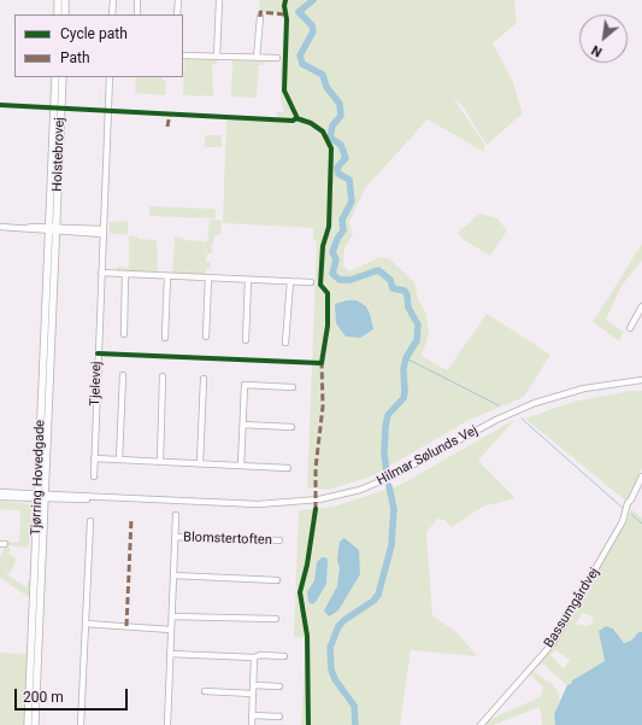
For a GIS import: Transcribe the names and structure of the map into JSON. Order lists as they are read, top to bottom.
{
  "streets": {
    "main road": ["Holstebrovej", "Tjørring Hovedgade"],
    "street": [
      "Tjelevej",
      "Hilmar Sølunds Vej",
      "Blomstertoften",
      "Bassumgårdvej"
    ]
  },
  "crossings": [
    ["Holstebrovej", "Tjørring Hovedgade"],
    ["Hilmar Sølunds Vej", "Tjørring Hovedgade"]
  ],
  "legend": ["Cycle path", "Path"],
  "scale_bar": "200 m",
  "north": "bottom left"
}
